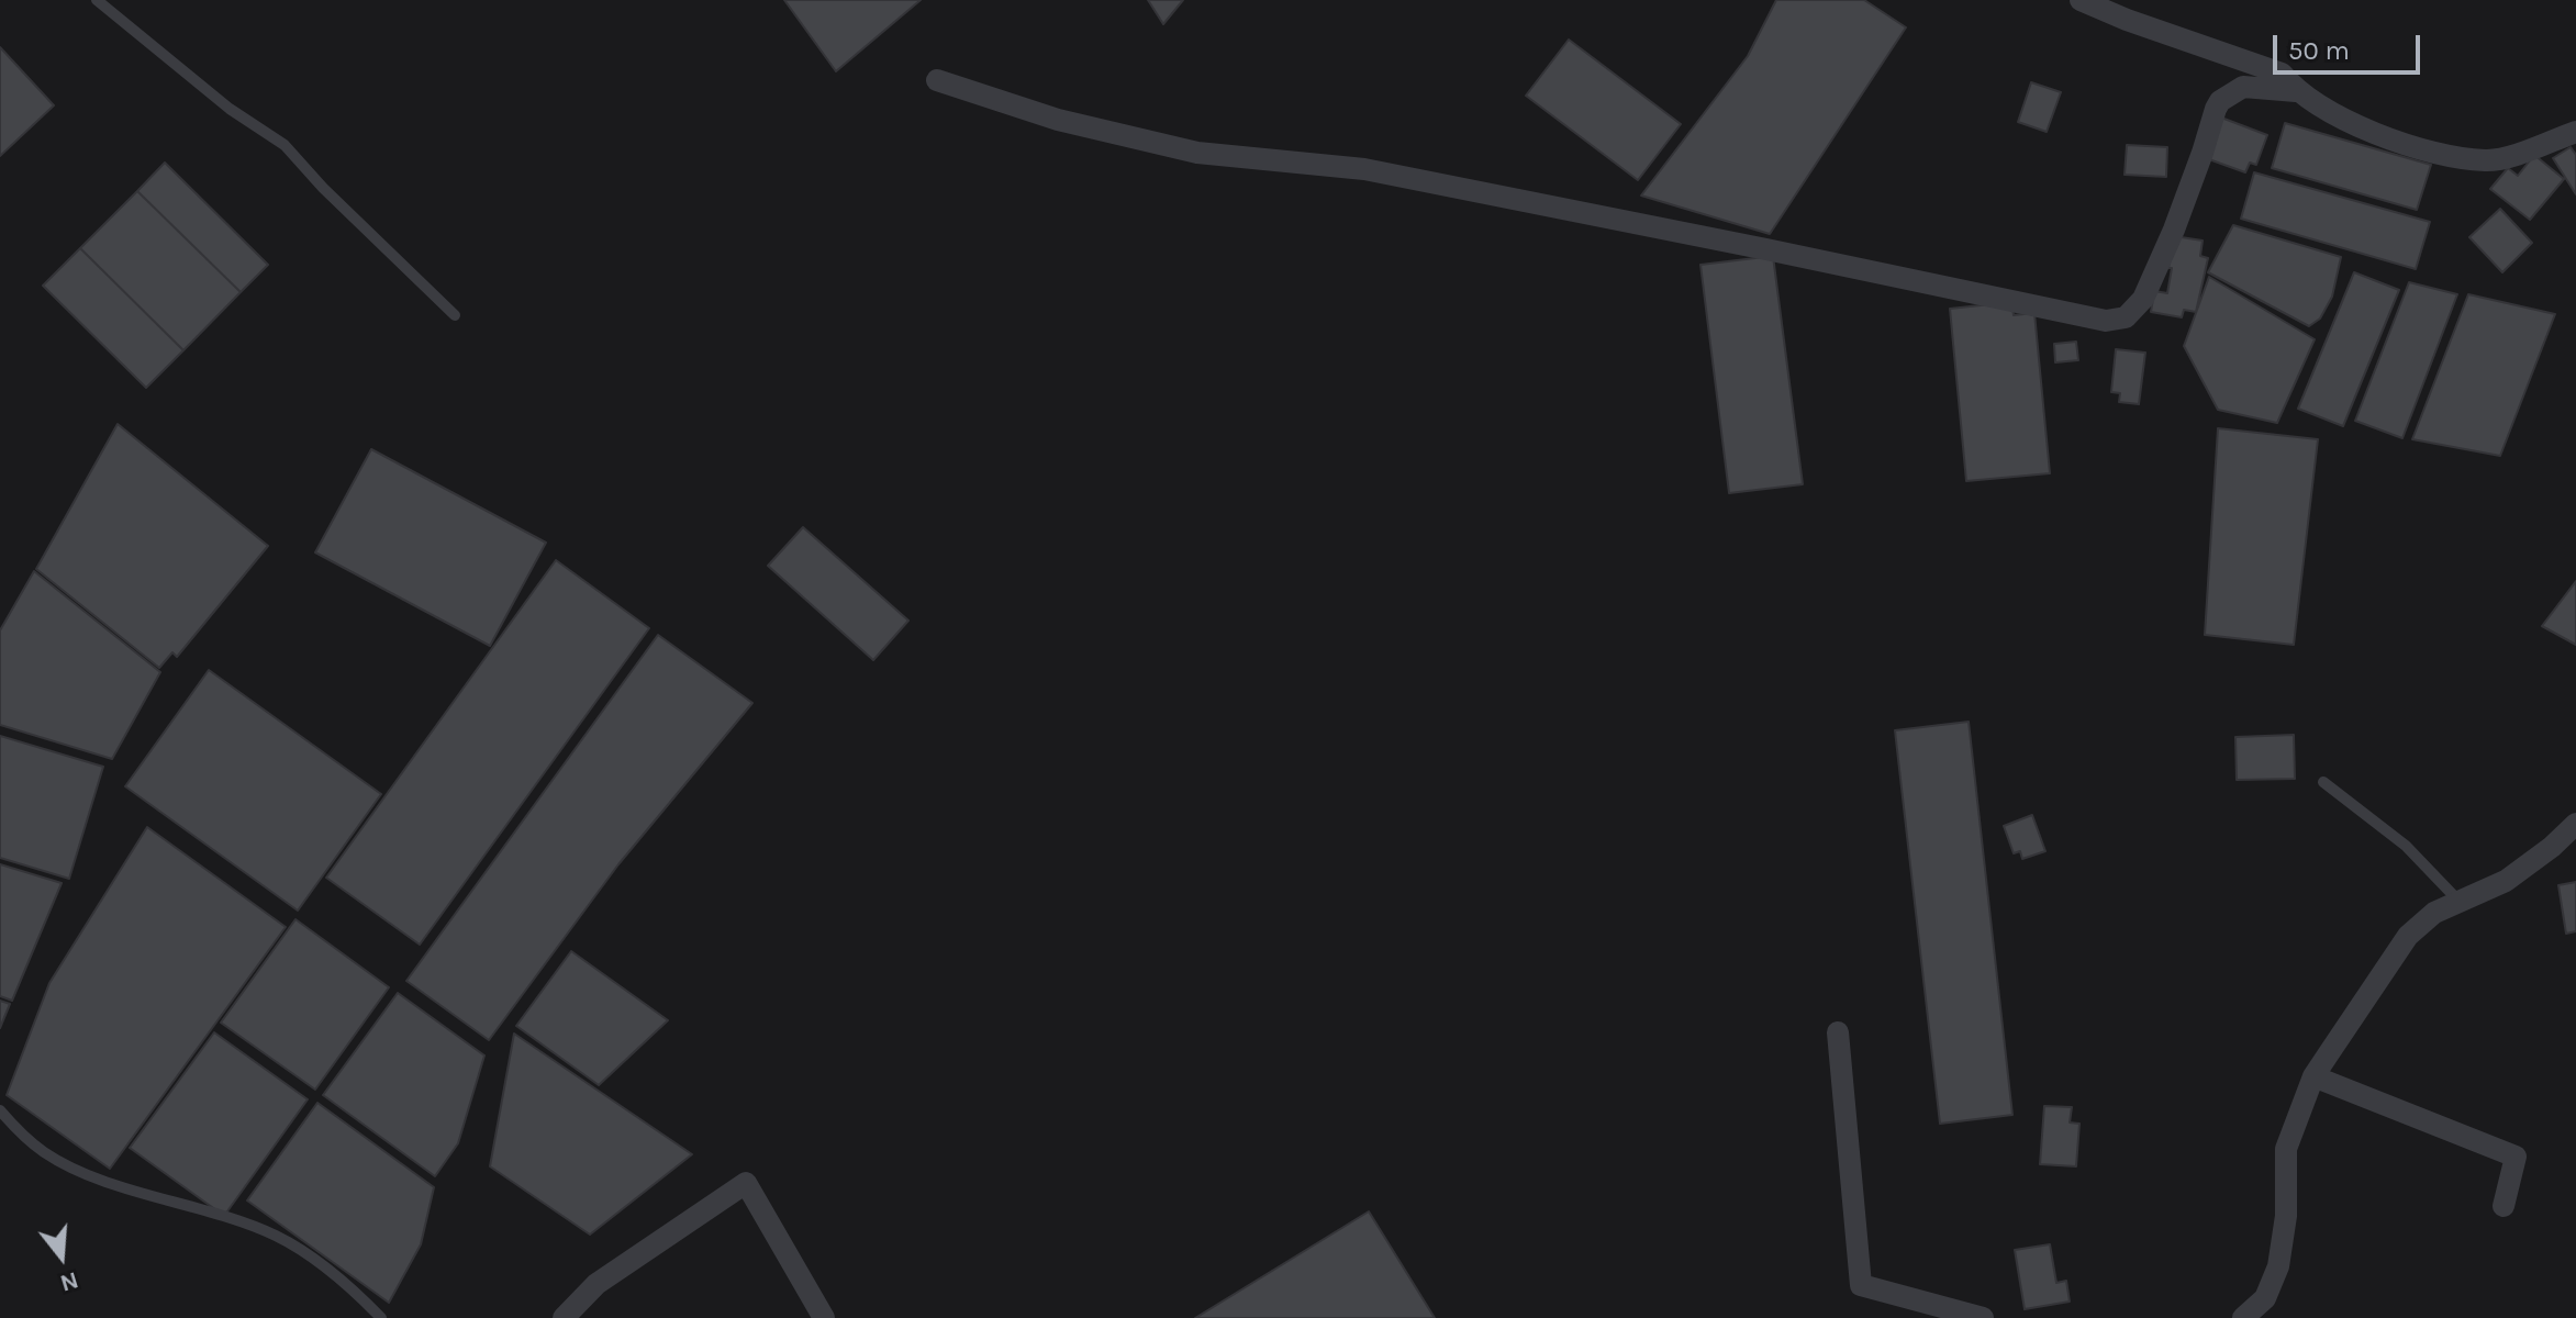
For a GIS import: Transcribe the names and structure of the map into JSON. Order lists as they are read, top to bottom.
{
  "scale_bar": "50 m",
  "north": "bottom"
}
